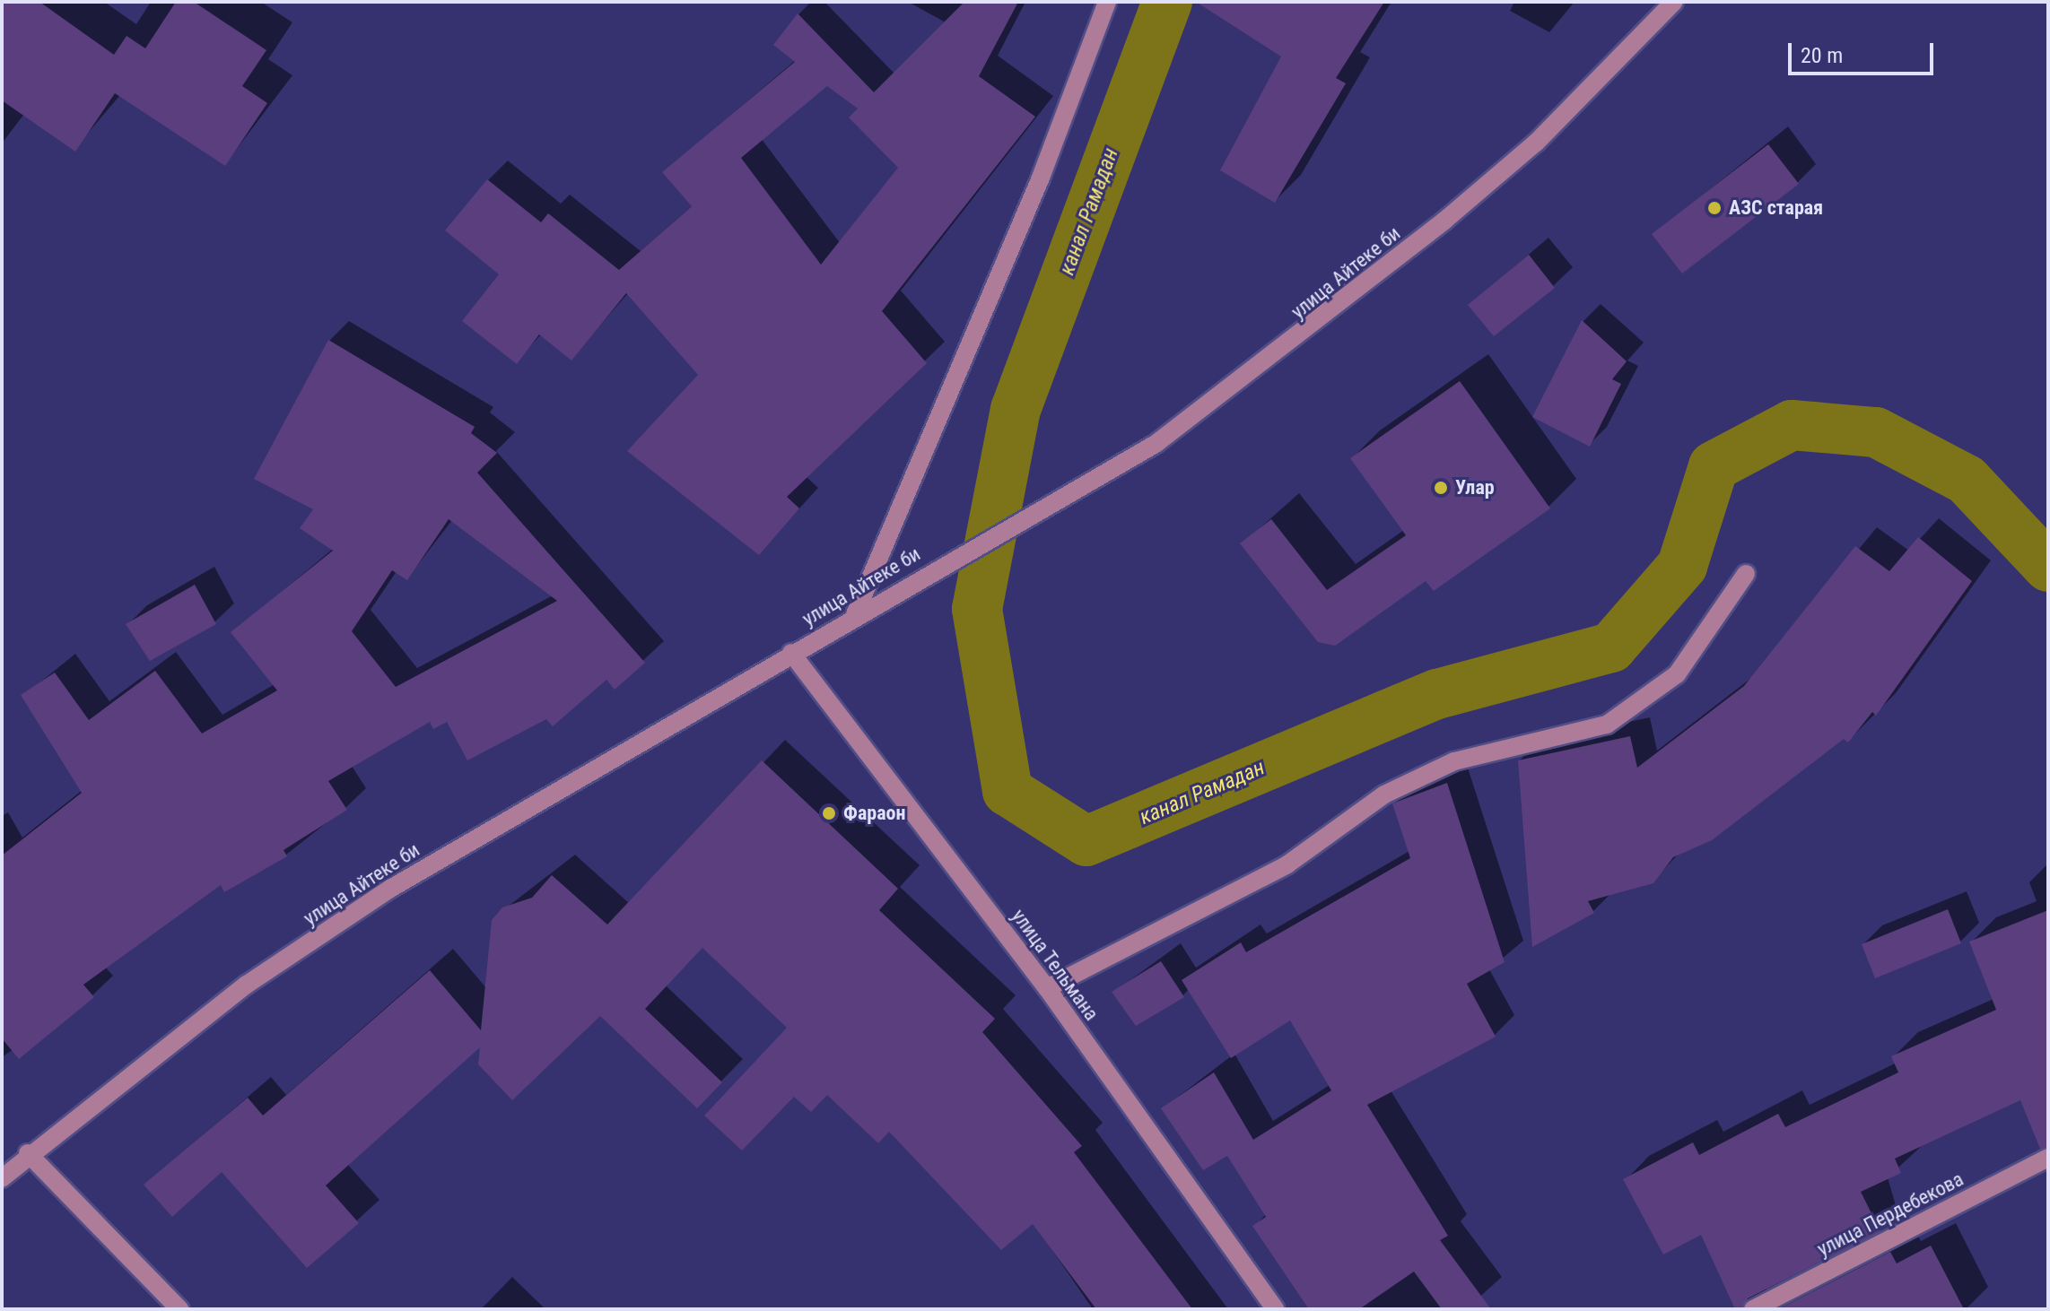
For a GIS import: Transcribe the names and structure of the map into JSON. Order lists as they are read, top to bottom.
{
  "streets": {
    "street": ["улица Айтеке би", "улица Тельмана", "улица Пердебекова"]
  },
  "crossings": [
    ["улица Айтеке би", "улица Тельмана"]
  ],
  "water": ["канал Рамадан"],
  "places": ["АЗС старая", "Улар", "Фараон"],
  "scale_bar": "20 m"
}
